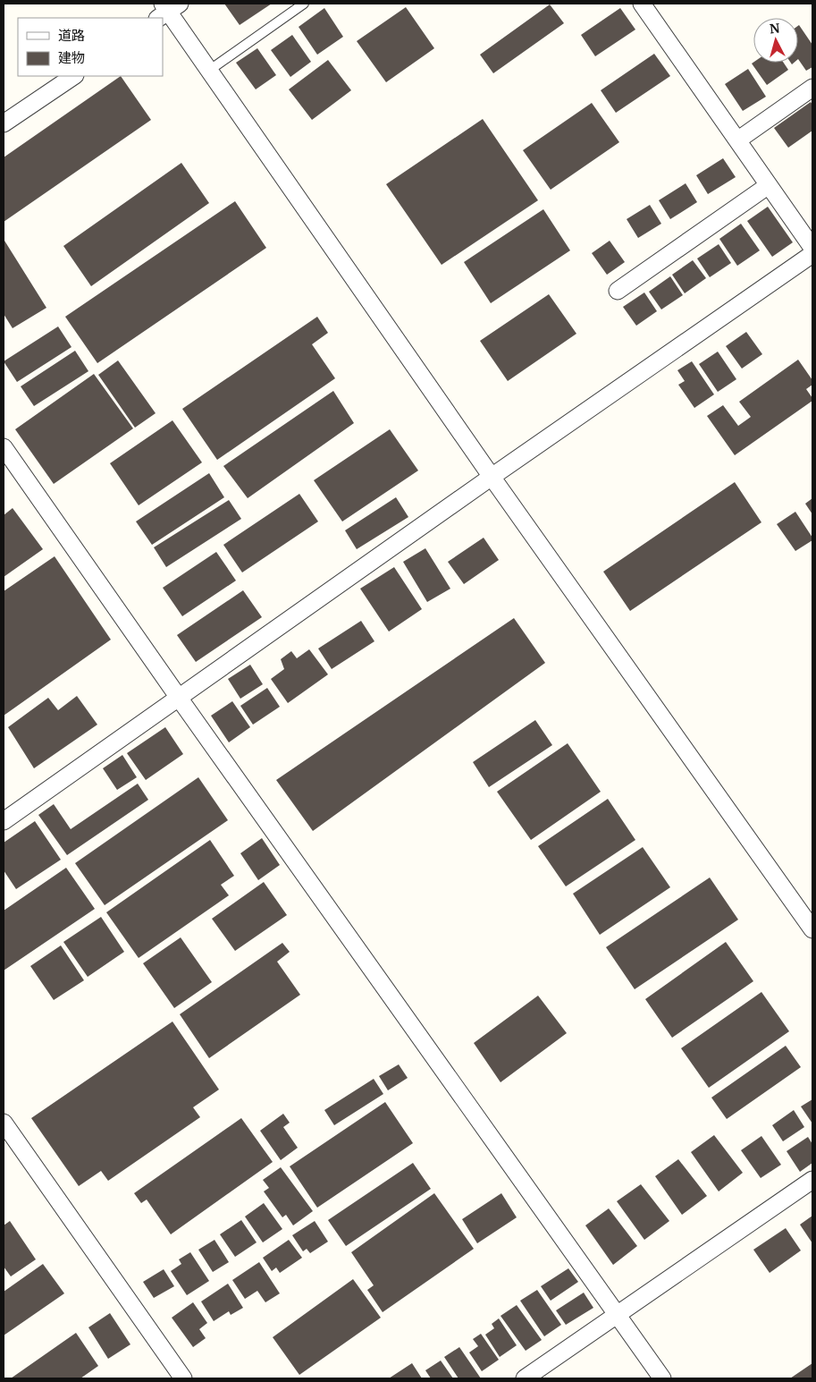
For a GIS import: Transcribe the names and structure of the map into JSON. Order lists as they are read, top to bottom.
{
  "legend": ["道路", "建物"],
  "north": "top"
}
